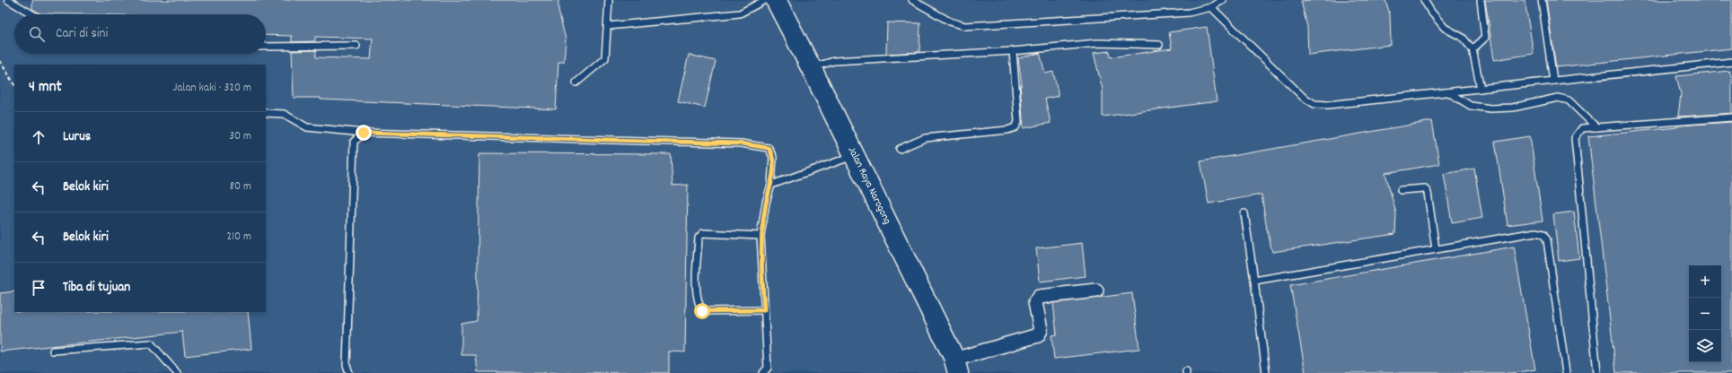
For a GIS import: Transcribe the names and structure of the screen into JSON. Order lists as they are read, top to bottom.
{
  "streets": {
    "main road": ["Jalan Raya Narogong"]
  },
  "page": {
    "search": "Cari di sini",
    "heading": ["4 mnt", "Jalan kaki · 320 m"],
    "list": [
      ["Lurus", "30 m"],
      ["Belok kiri", "80 m"],
      ["Belok kiri", "210 m"],
      "Tiba di tujuan"
    ],
    "map_buttons": ["+", "−"]
  }
}
